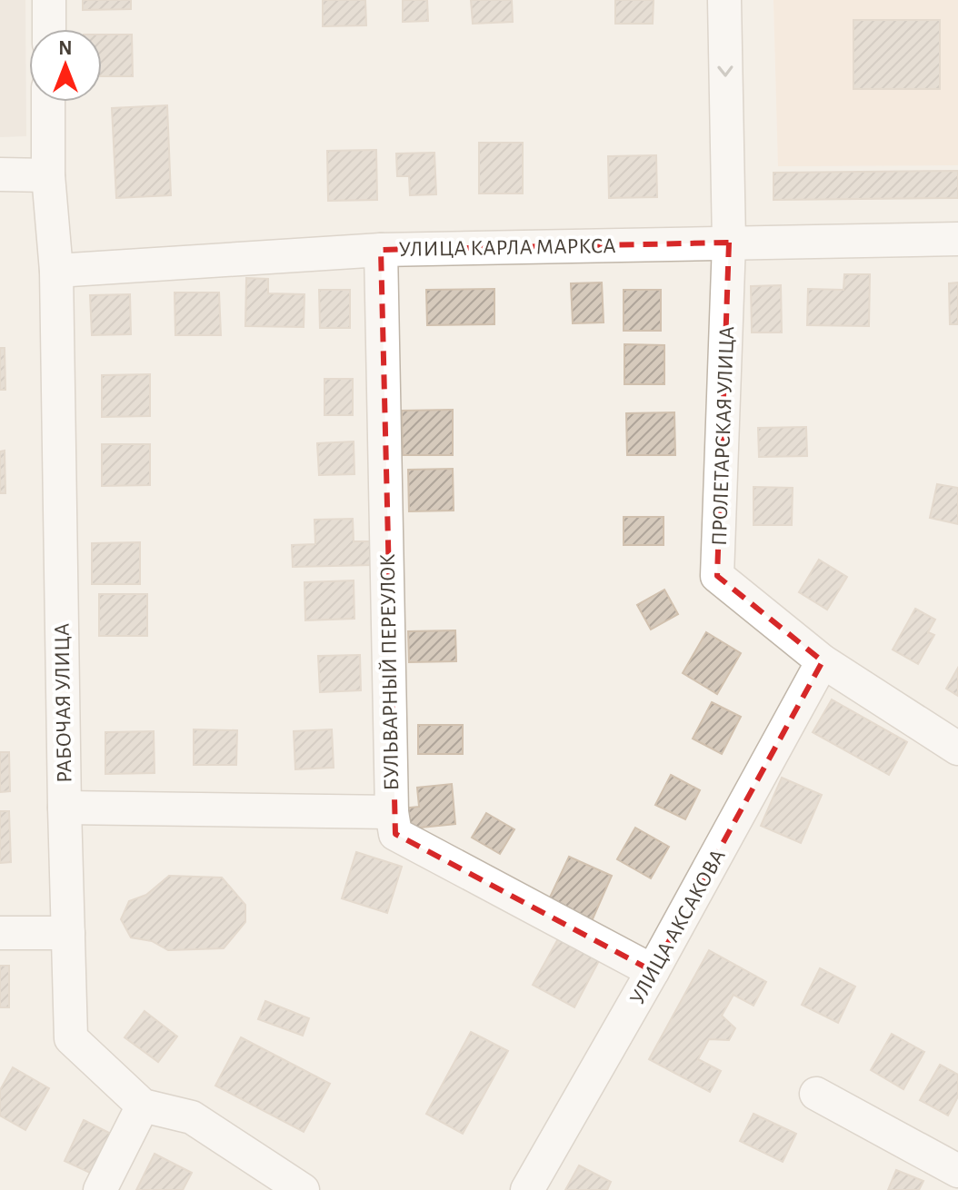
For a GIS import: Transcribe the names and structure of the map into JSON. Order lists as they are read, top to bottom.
{
  "streets": {
    "street": [
      "УЛИЦА КАРЛА МАРКСА",
      "ПРОЛЕТАРСКАЯ УЛИЦА",
      "БУЛЬВАРНЫЙ ПЕРЕУЛОК",
      "РАБОЧАЯ УЛИЦА",
      "УЛИЦА АКСАКОВА"
    ]
  },
  "crossings": [
    ["УЛИЦА КАРЛА МАРКСА", "ПРОЛЕТАРСКАЯ УЛИЦА"],
    ["УЛИЦА КАРЛА МАРКСА", "БУЛЬВАРНЫЙ ПЕРЕУЛОК"],
    ["УЛИЦА КАРЛА МАРКСА", "РАБОЧАЯ УЛИЦА"],
    ["ПРОЛЕТАРСКАЯ УЛИЦА", "УЛИЦА АКСАКОВА"],
    ["БУЛЬВАРНЫЙ ПЕРЕУЛОК", "РАБОЧАЯ УЛИЦА"]
  ],
  "north": "top"
}
